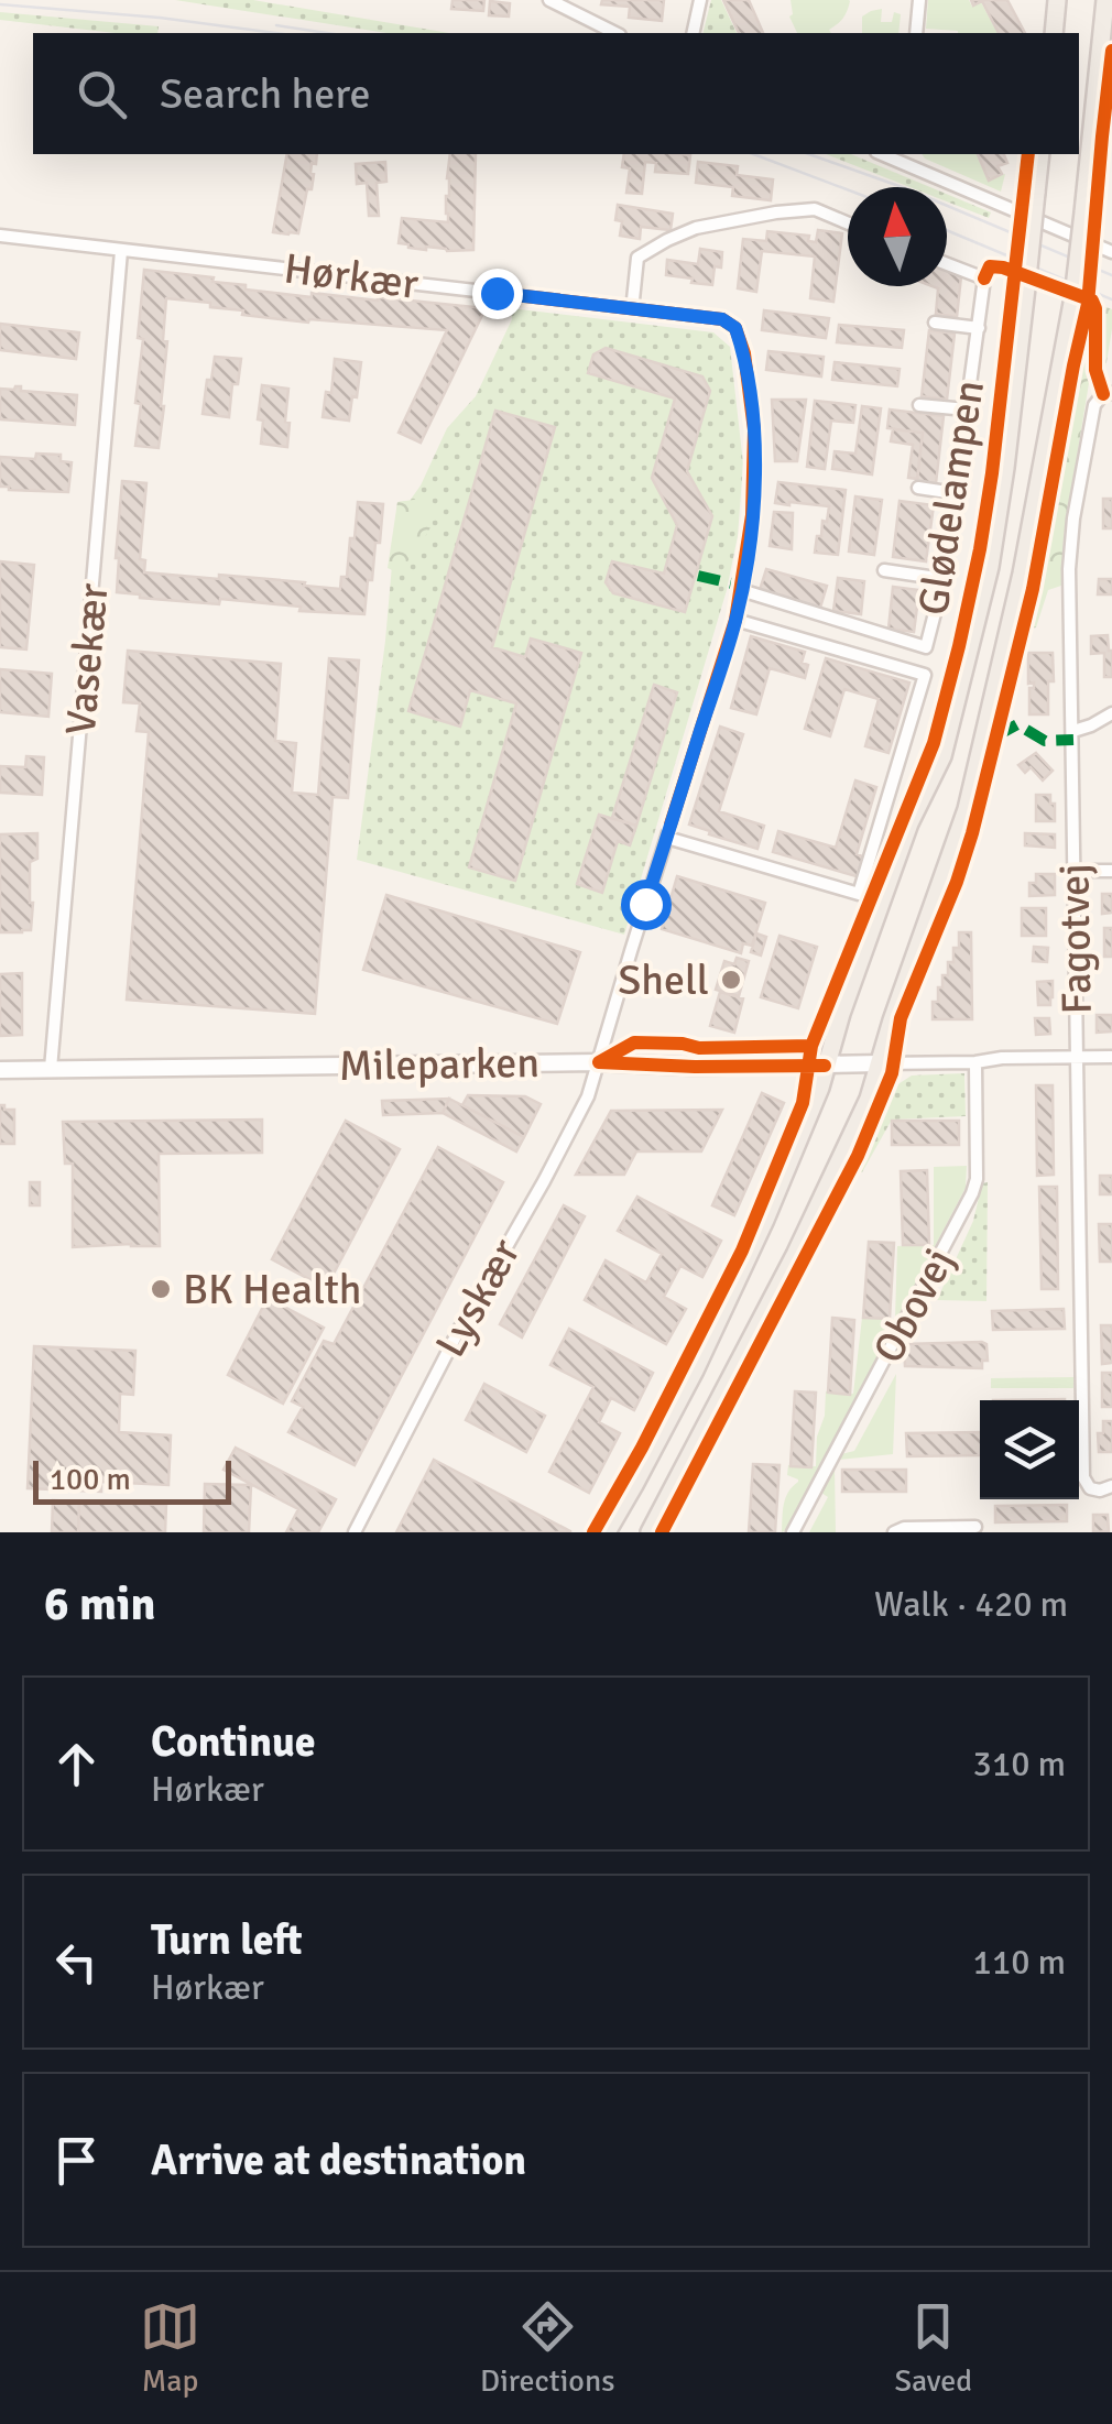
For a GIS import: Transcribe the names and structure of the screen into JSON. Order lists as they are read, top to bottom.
{
  "streets": {
    "street": [
      "Hørkær",
      "Glødelampen",
      "Vasekær",
      "Fagotvej",
      "Mileparken",
      "Lyskær",
      "Obovej"
    ]
  },
  "crossings": [
    ["Hørkær", "Glødelampen"],
    ["Hørkær", "Vasekær"],
    ["Hørkær", "Mileparken"],
    ["Hørkær", "Lyskær"],
    ["Vasekær", "Mileparken"],
    ["Mileparken", "Lyskær"]
  ],
  "places": ["Shell", "BK Health"],
  "scale_bar": "100 m",
  "north": "top",
  "page": {
    "search": "Search here",
    "scale": "100 m",
    "heading": ["6 min", "Walk · 420 m"],
    "list": [
      ["Continue", "Hørkær", "310 m"],
      ["Turn left", "Hørkær", "110 m"],
      "Arrive at destination"
    ],
    "nav": ["Map", "Directions", "Saved"]
  }
}
